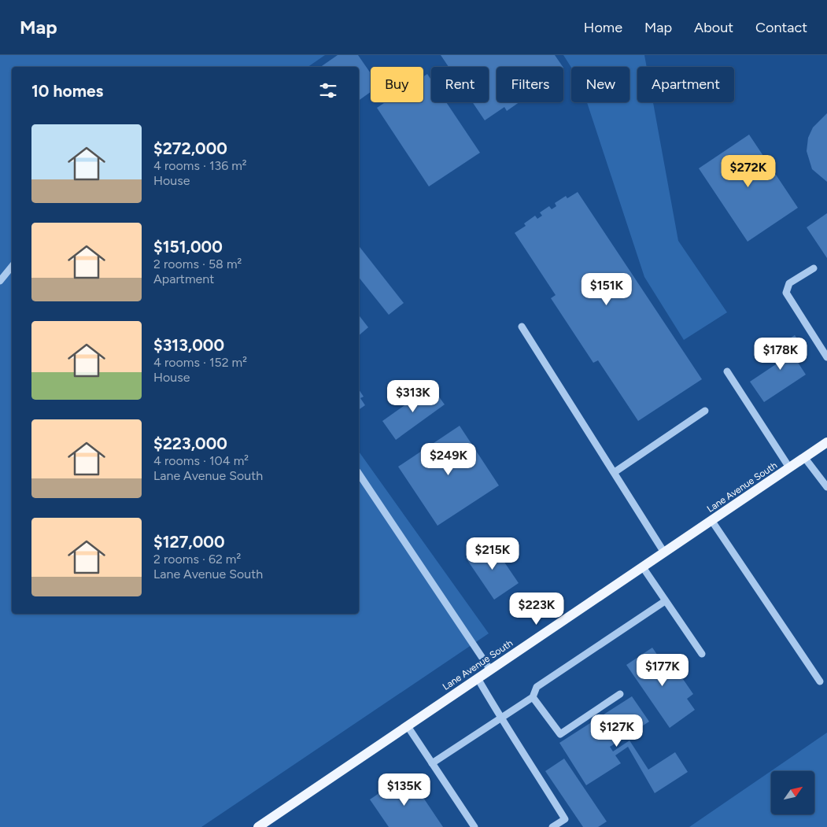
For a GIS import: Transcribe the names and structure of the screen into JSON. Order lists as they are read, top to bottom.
{
  "streets": {
    "main road": ["Lane Avenue South"]
  },
  "north": "top right",
  "page": {
    "header": "Map",
    "nav": [
      "Home",
      "Map",
      "About",
      "Contact"
    ],
    "chip": [
      "Buy",
      "Rent",
      "Filters",
      "New",
      "Apartment"
    ],
    "heading": "10 homes",
    "list": [
      {
        "name": "$272,000",
        "note": "4 rooms · 136 m² · House"
      },
      {
        "name": "$151,000",
        "note": "2 rooms · 58 m² · Apartment"
      },
      {
        "name": "$313,000",
        "note": "4 rooms · 152 m² · House"
      },
      {
        "name": "$223,000",
        "note": "4 rooms · 104 m² · Lane Avenue South"
      },
      {
        "name": "$127,000",
        "note": "2 rooms · 62 m² · Lane Avenue South"
      }
    ],
    "price": [
      "$272K",
      "$151K",
      "$178K",
      "$313K",
      "$249K",
      "$215K",
      "$223K",
      "$177K",
      "$127K",
      "$135K"
    ]
  }
}
